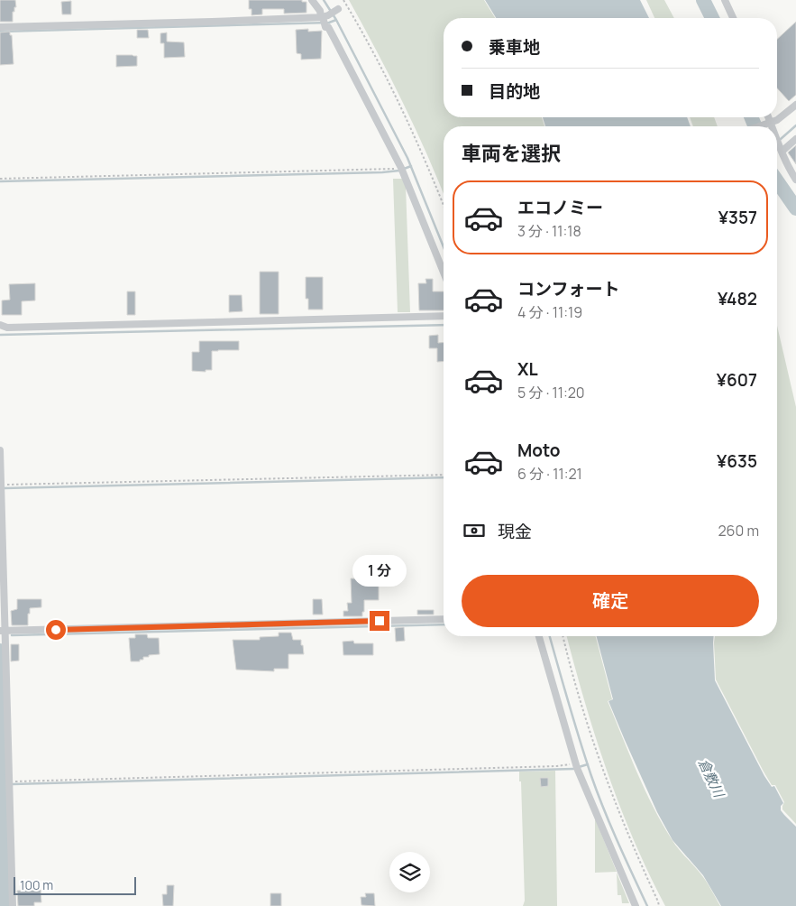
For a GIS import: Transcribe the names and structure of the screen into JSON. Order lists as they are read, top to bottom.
{
  "water": ["倉敷川"],
  "scale_bar": "100 m",
  "page": {
    "banner": ["乗車地", "目的地"],
    "heading": "車両を選択",
    "list": [
      {
        "name": "エコノミー",
        "note": "3 分 · 11:18",
        "value": "¥357"
      },
      {
        "name": "コンフォート",
        "note": "4 分 · 11:19",
        "value": "¥482"
      },
      {
        "name": "XL",
        "note": "5 分 · 11:20",
        "value": "¥607"
      },
      {
        "name": "Moto",
        "note": "6 分 · 11:21",
        "value": "¥635"
      }
    ],
    "pay": ["現金", "260 m"],
    "bubble": "1 分",
    "buttons": "確定",
    "scale": "100 m"
  }
}
